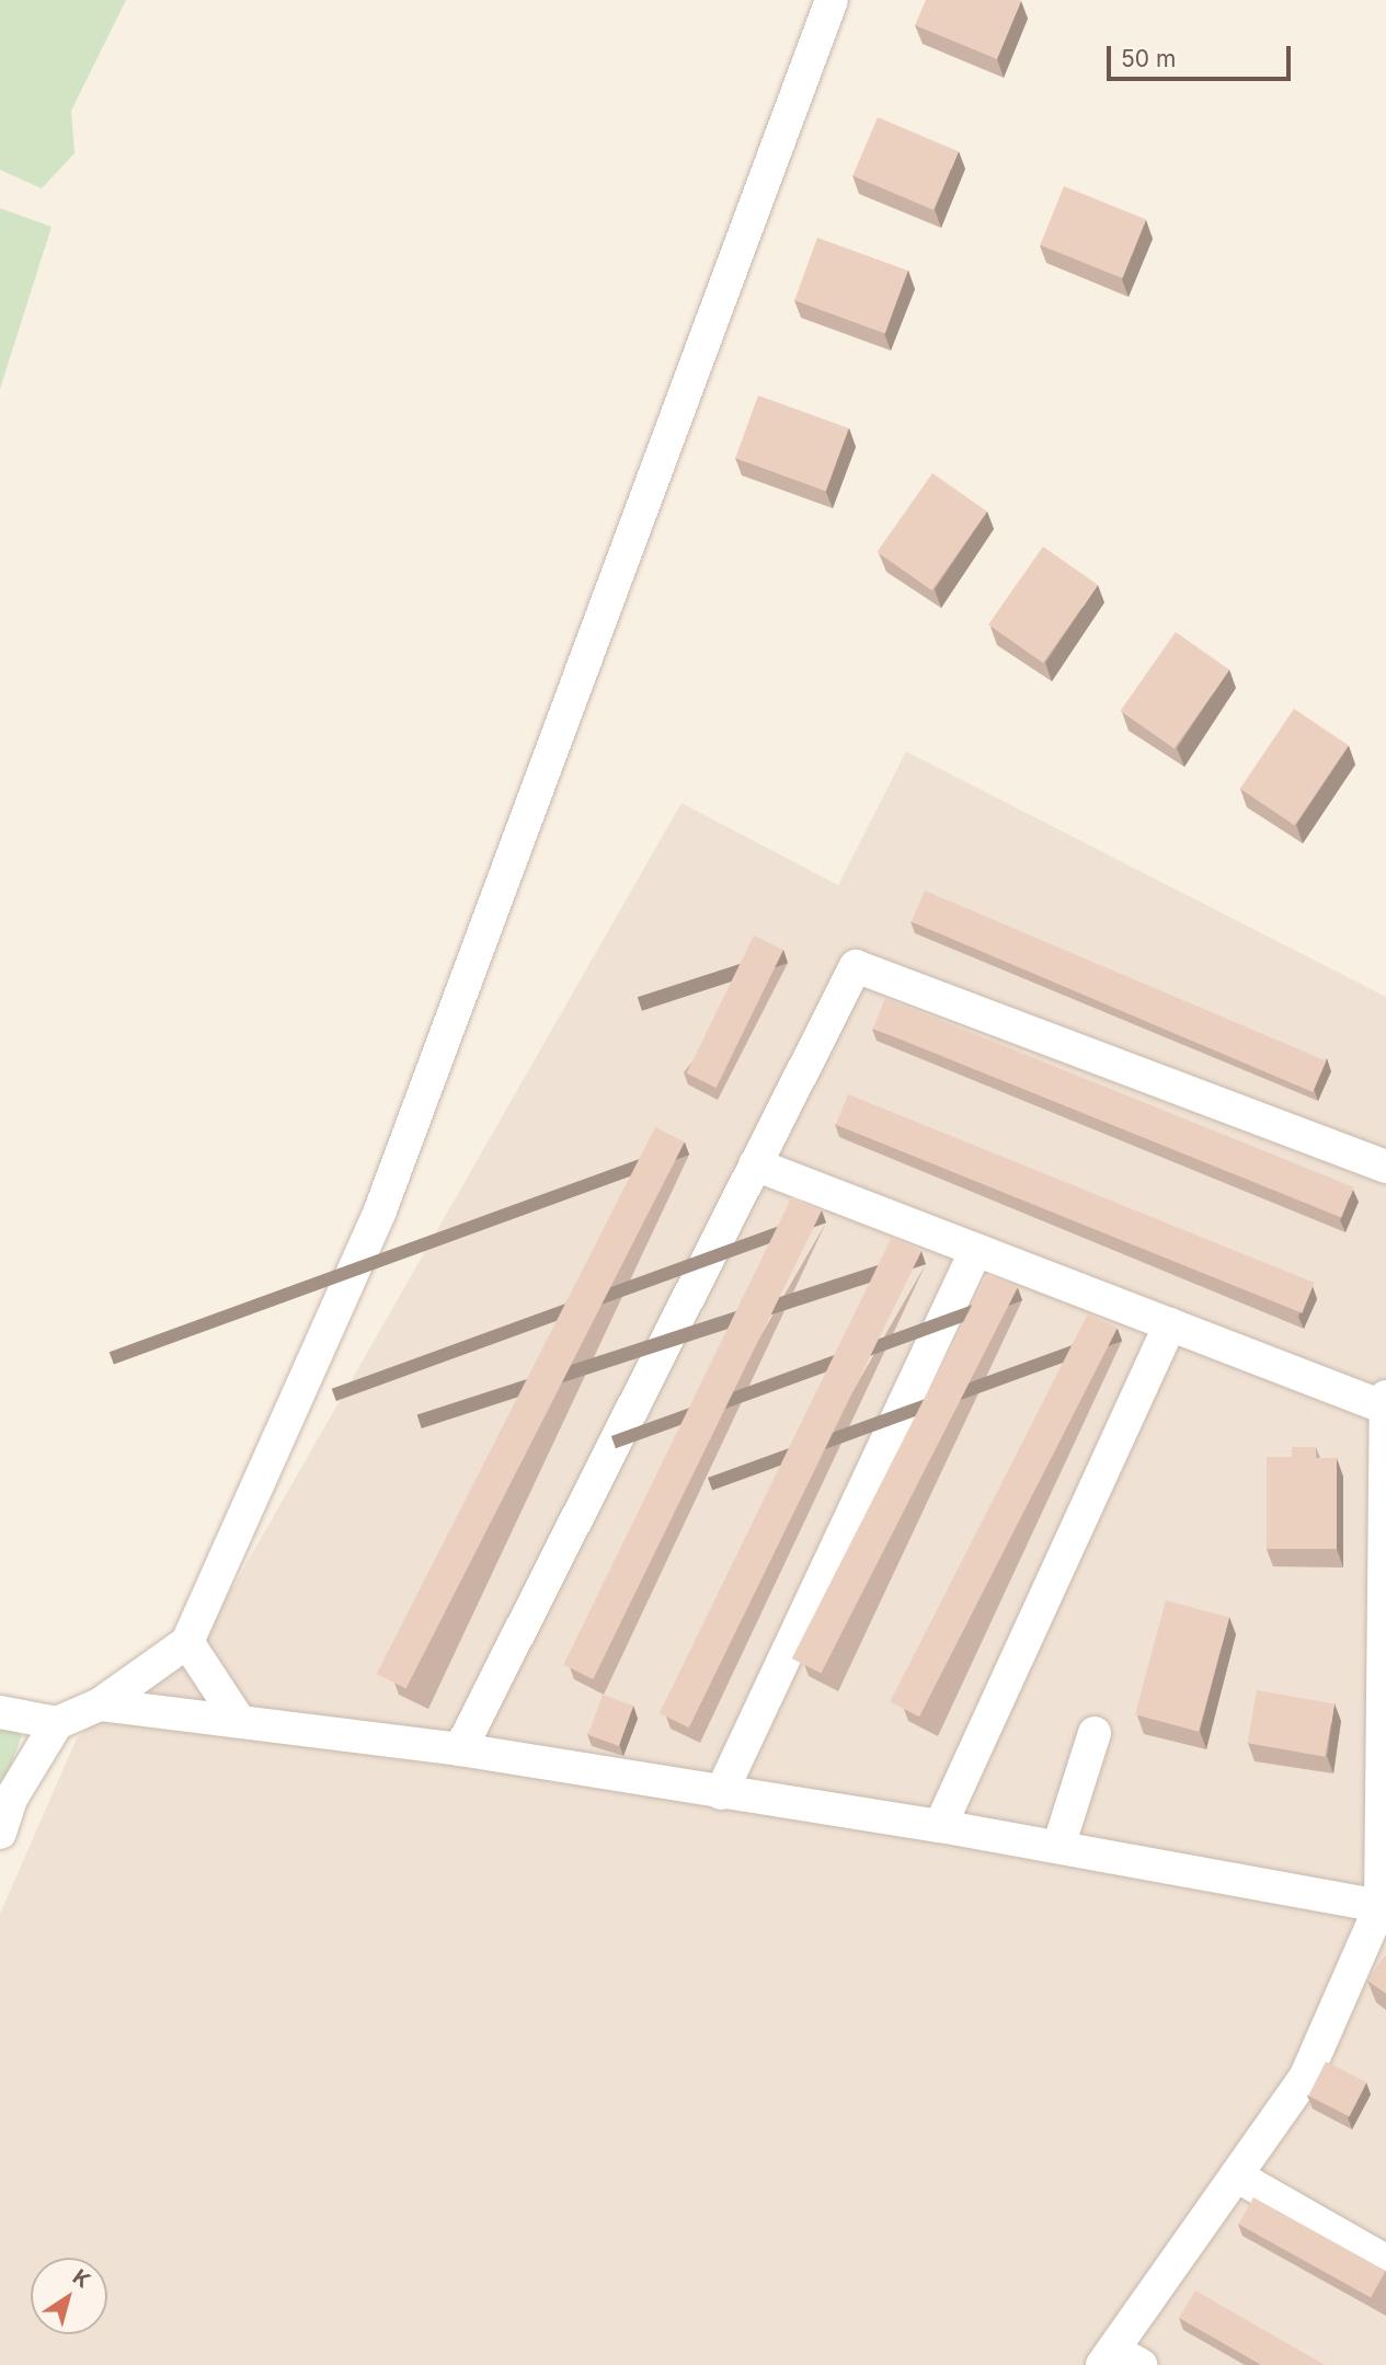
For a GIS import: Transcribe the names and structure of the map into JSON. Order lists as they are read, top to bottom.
{
  "scale_bar": "50 m",
  "north": "top right"
}
